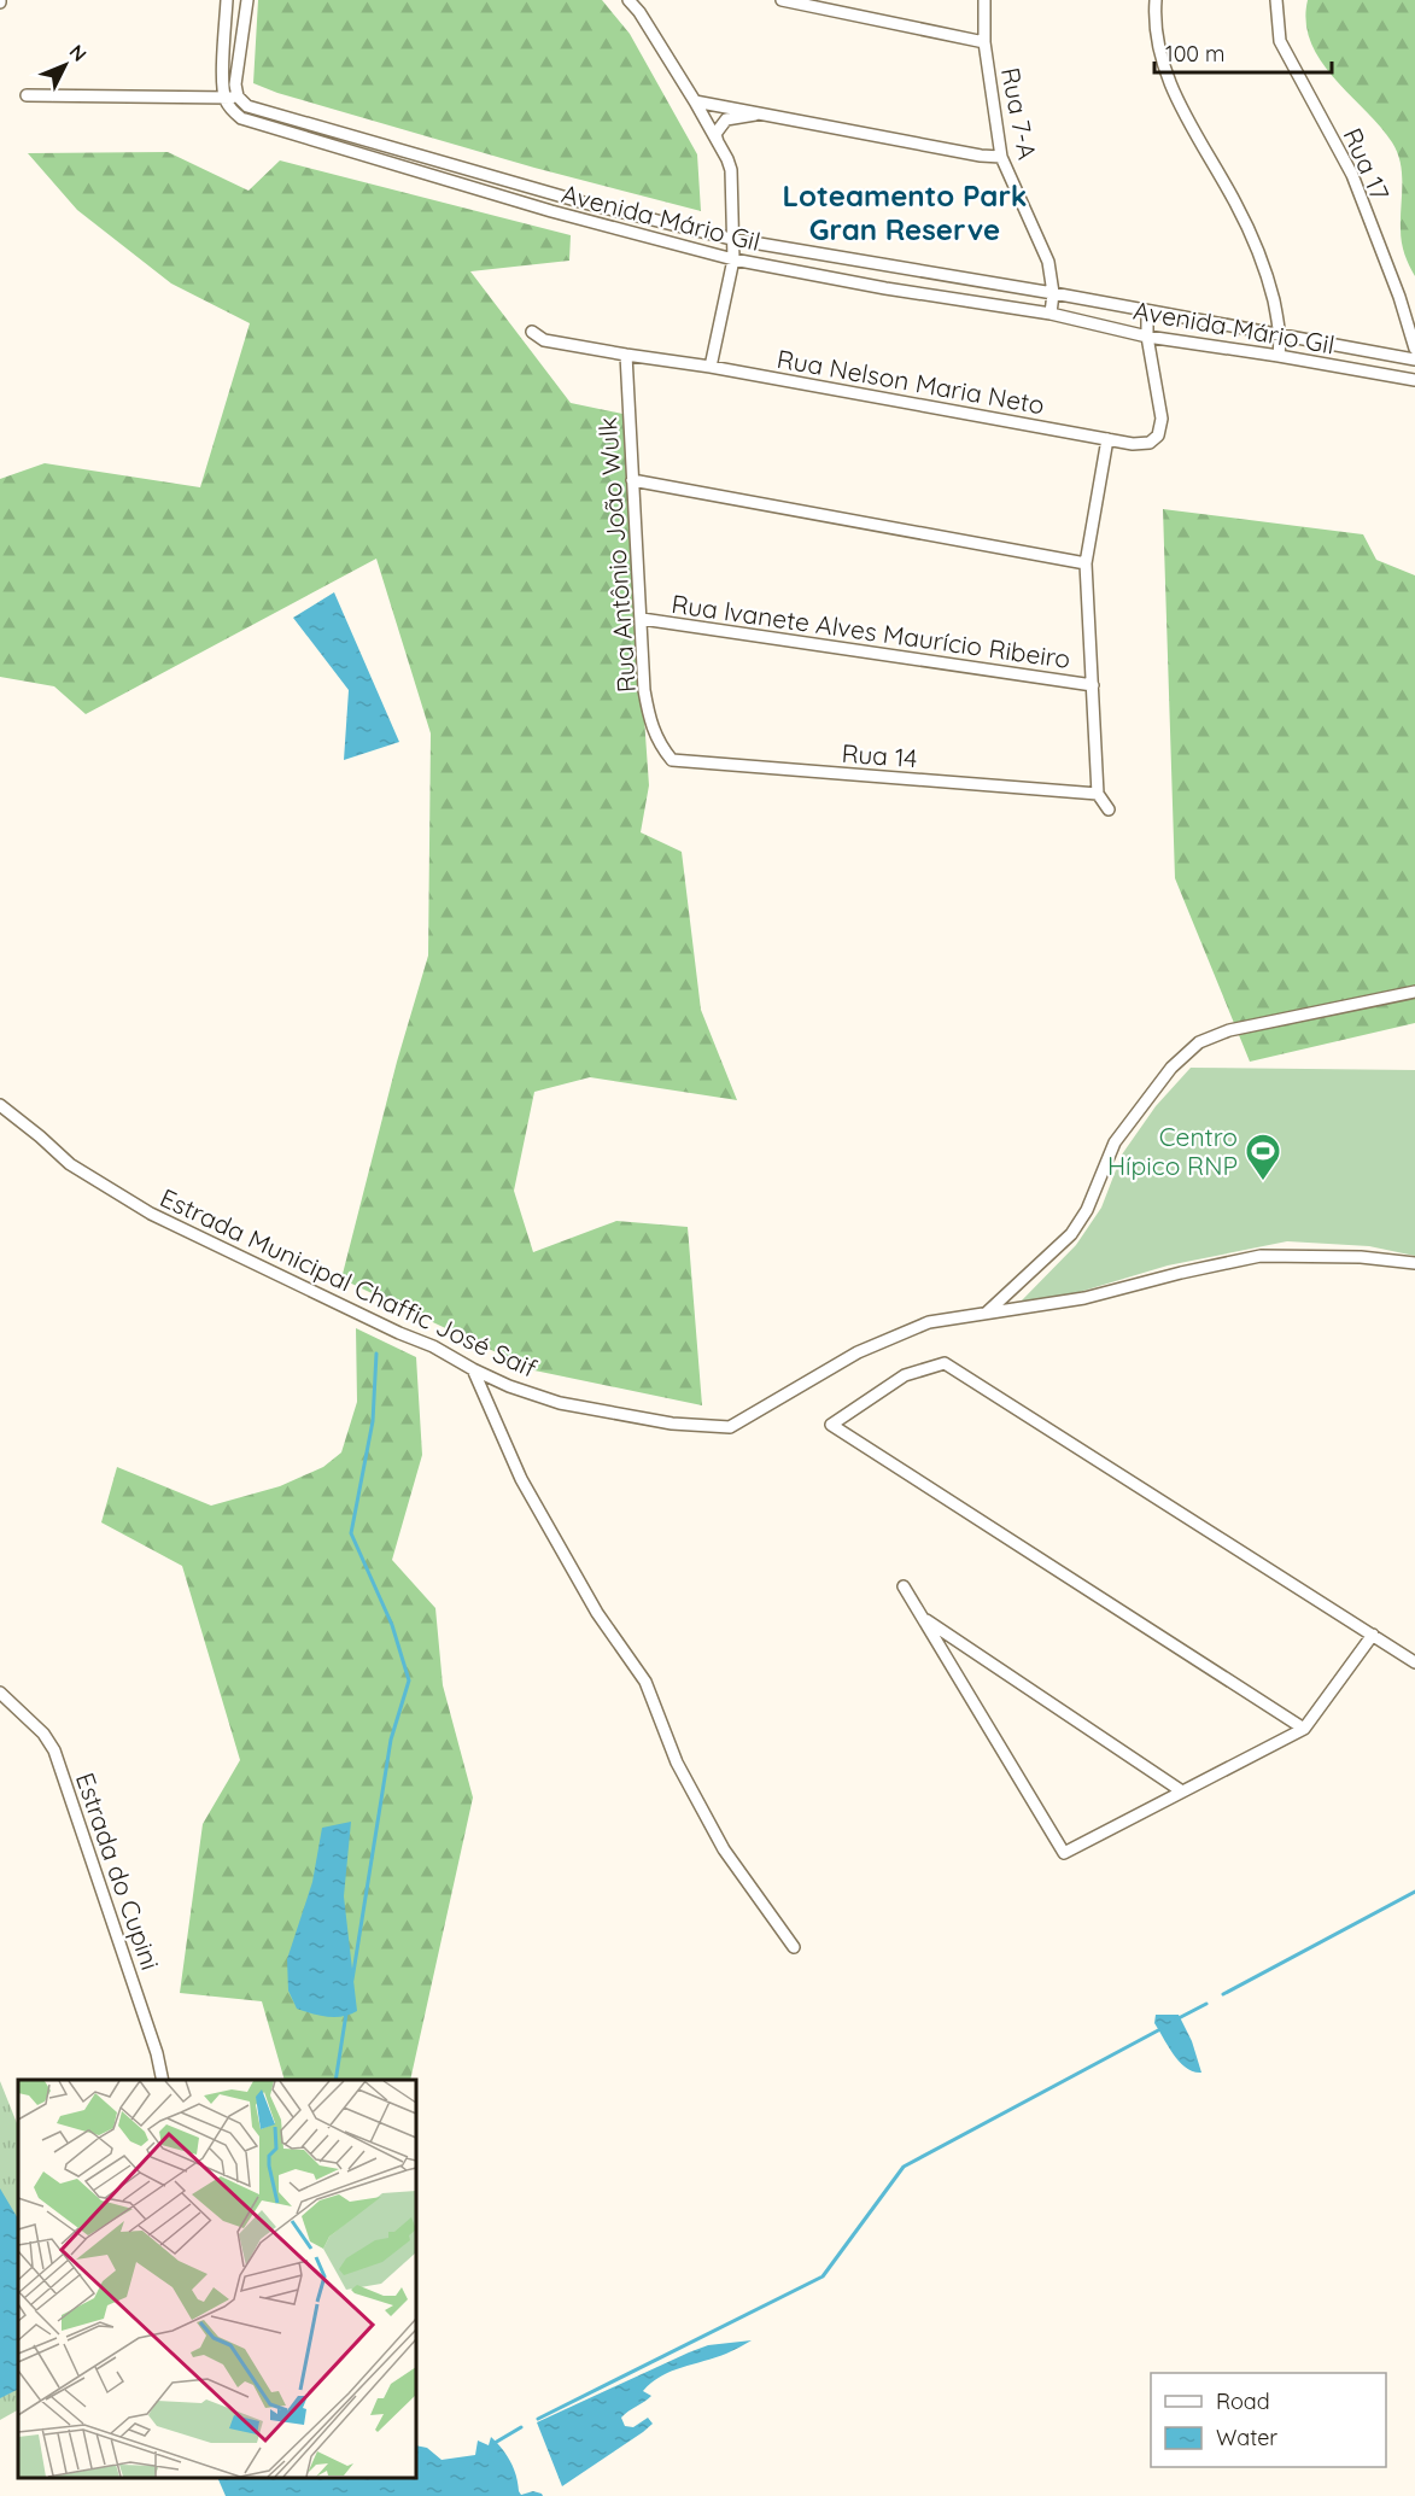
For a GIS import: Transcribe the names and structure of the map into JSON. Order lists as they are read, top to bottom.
{
  "streets": {
    "street": [
      "Rua 7-A",
      "Rua 17",
      "Avenida Mário Gil",
      "Rua Nelson Maria Neto",
      "Rua Antônio João Wulk",
      "Rua lvanete Alves Maurício Ribeiro",
      "Rua 14",
      "Estrada Municipal Chaffic José Saif",
      "Estrada do Cupini"
    ]
  },
  "crossings": [
    ["Rua 7-A", "Avenida Mário Gil"],
    ["Avenida Mário Gil", "Rua Nelson Maria Neto"],
    ["Rua Nelson Maria Neto", "Rua Antônio João Wulk"],
    ["Rua Antônio João Wulk", "Rua lvanete Alves Maurício Ribeiro"],
    ["Rua Antônio João Wulk", "Rua 14"]
  ],
  "districts": ["Loteamento Park Gran Reserve"],
  "places": {
    "sports": ["Centro Hípico RNP"]
  },
  "legend": ["Road", "Water"],
  "scale_bar": "100 m",
  "north": "top right"
}
